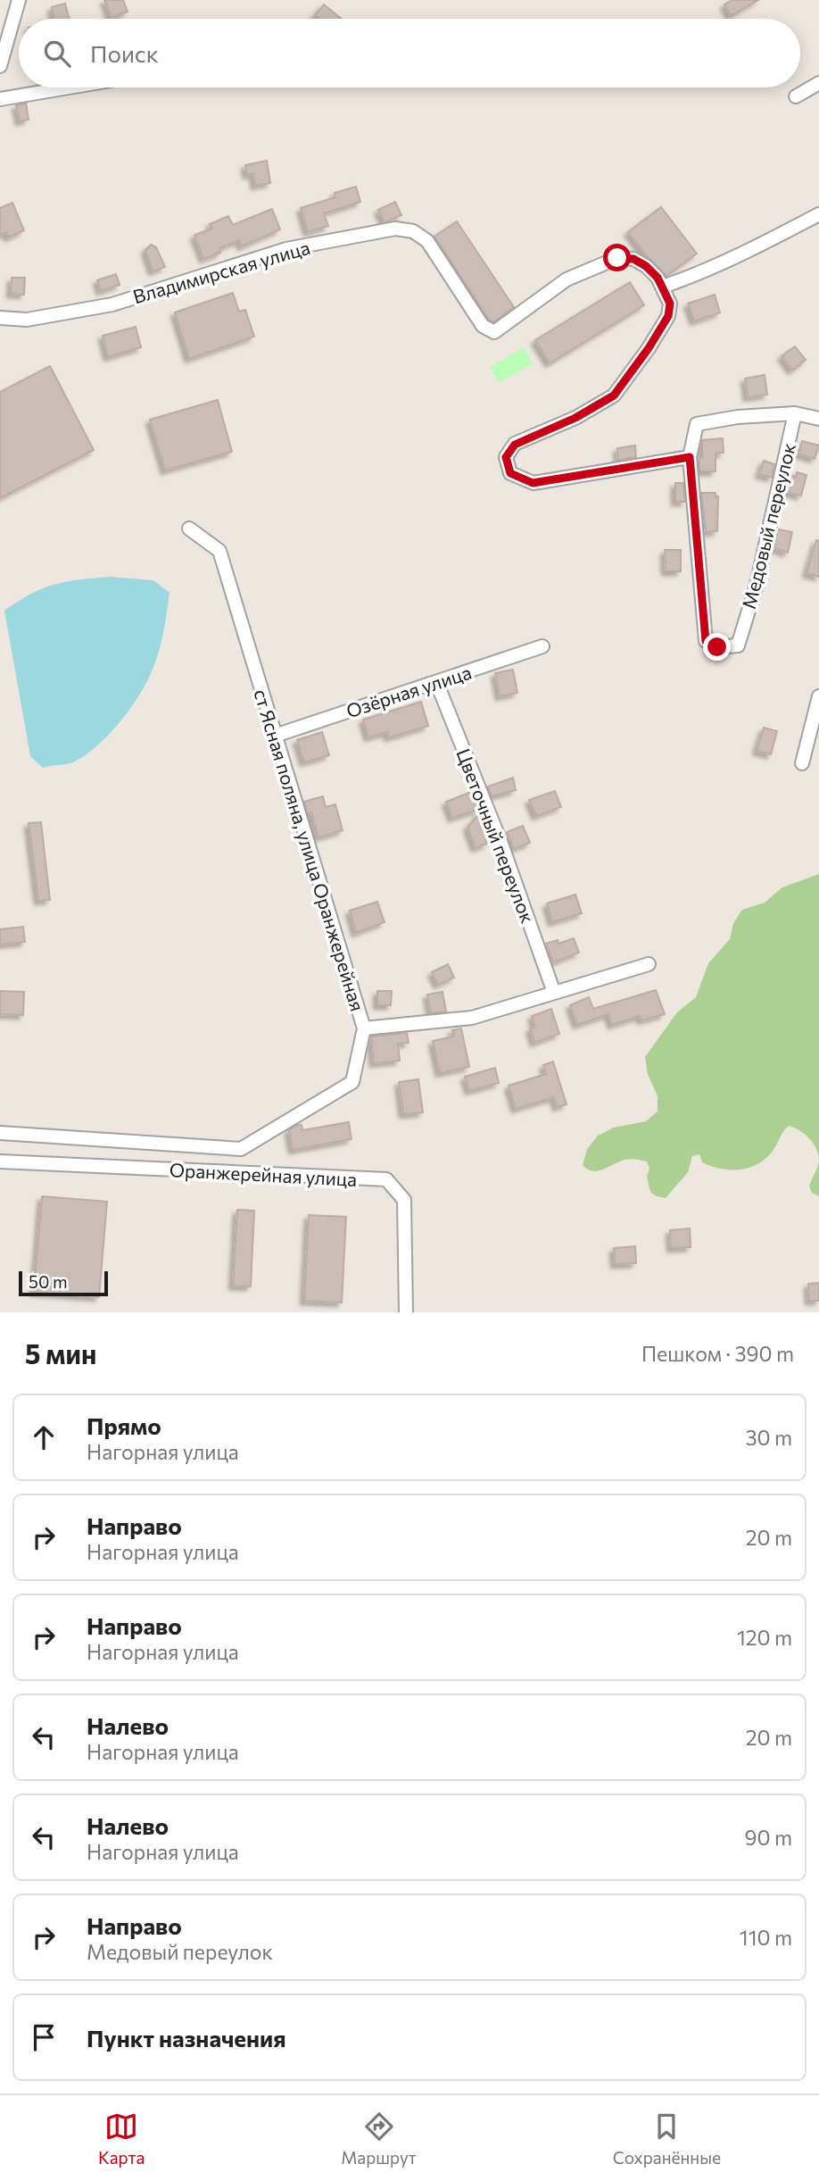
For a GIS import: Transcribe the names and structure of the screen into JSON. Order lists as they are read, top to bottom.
{
  "streets": {
    "street": [
      "Владимирская улица",
      "Медовый переулок",
      "Озёрная улица",
      "Цветочный переулок",
      "ст Ясная поляна, улица Оранжерейная",
      "Оранжерейная улица"
    ]
  },
  "crossings": [
    ["Озёрная улица", "Цветочный переулок"],
    ["Озёрная улица", "ст Ясная поляна, улица Оранжерейная"]
  ],
  "scale_bar": "50 m",
  "page": {
    "search": "Поиск",
    "scale": "50 m",
    "heading": ["5 мин", "Пешком · 390 m"],
    "list": [
      ["Прямо", "Нагорная улица", "30 m"],
      ["Направо", "Нагорная улица", "20 m"],
      ["Направо", "Нагорная улица", "120 m"],
      ["Налево", "Нагорная улица", "20 m"],
      ["Налево", "Нагорная улица", "90 m"],
      ["Направо", "Медовый переулок", "110 m"],
      "Пункт назначения"
    ],
    "nav": ["Карта", "Маршрут", "Сохранённые"]
  }
}
